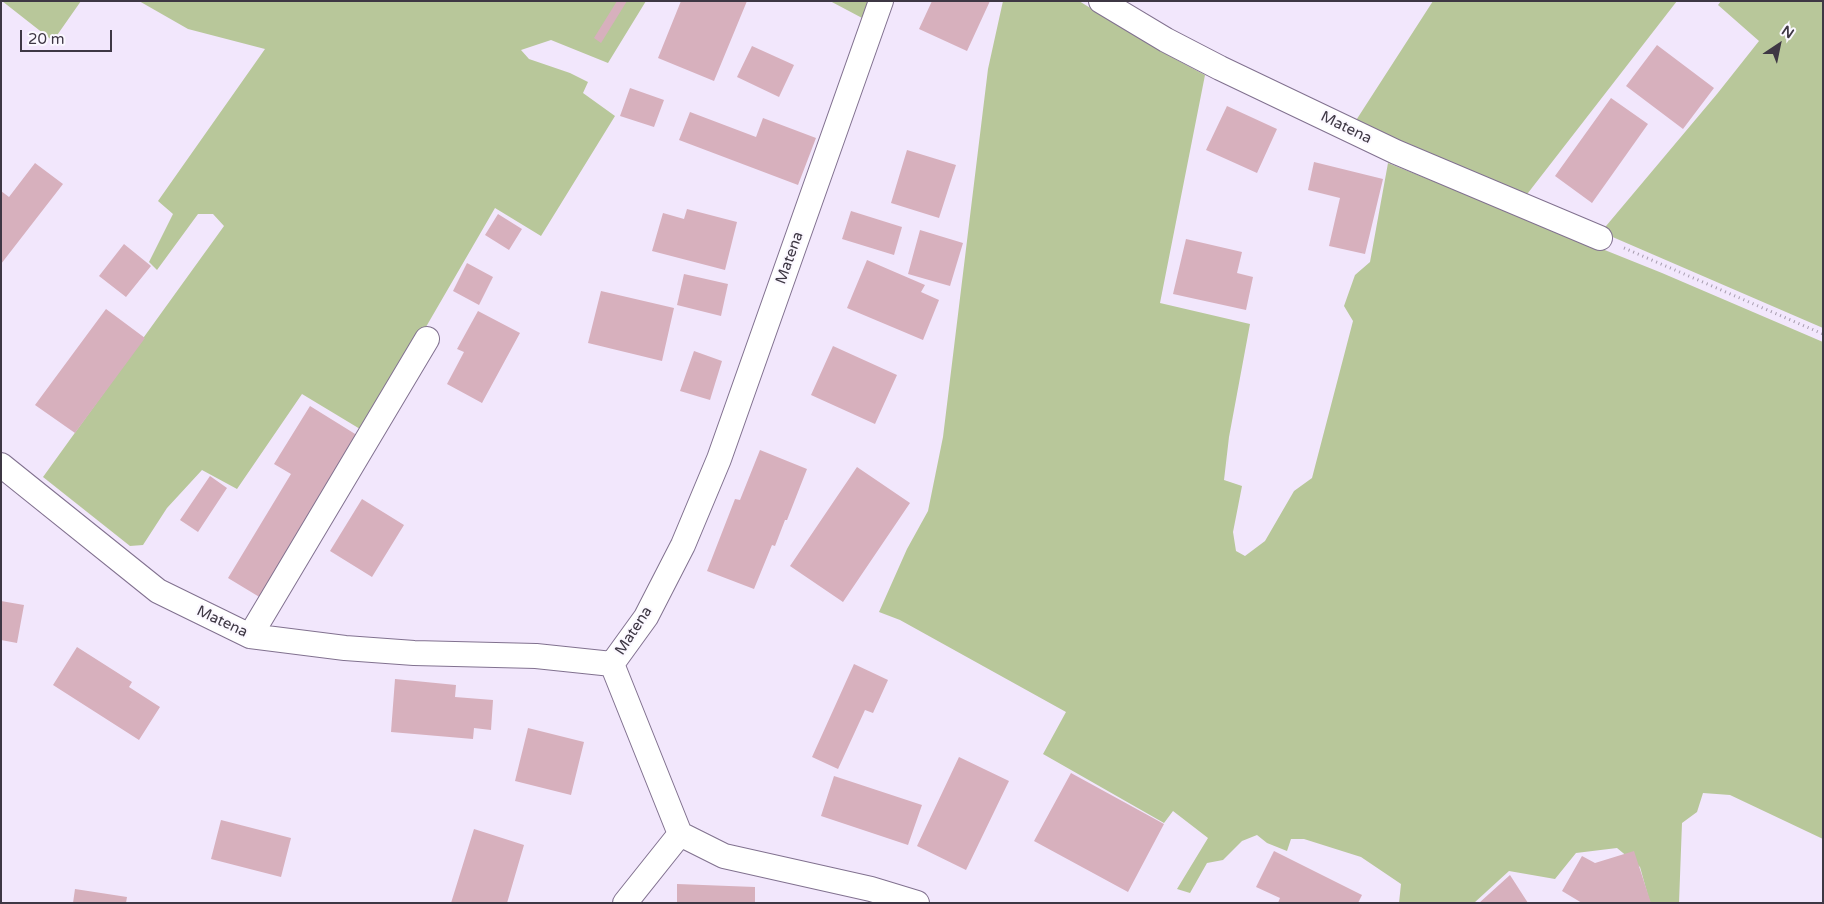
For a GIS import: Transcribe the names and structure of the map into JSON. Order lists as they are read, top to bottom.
{
  "streets": {
    "street": ["Matena"]
  },
  "scale_bar": "20 m",
  "north": "top right"
}
